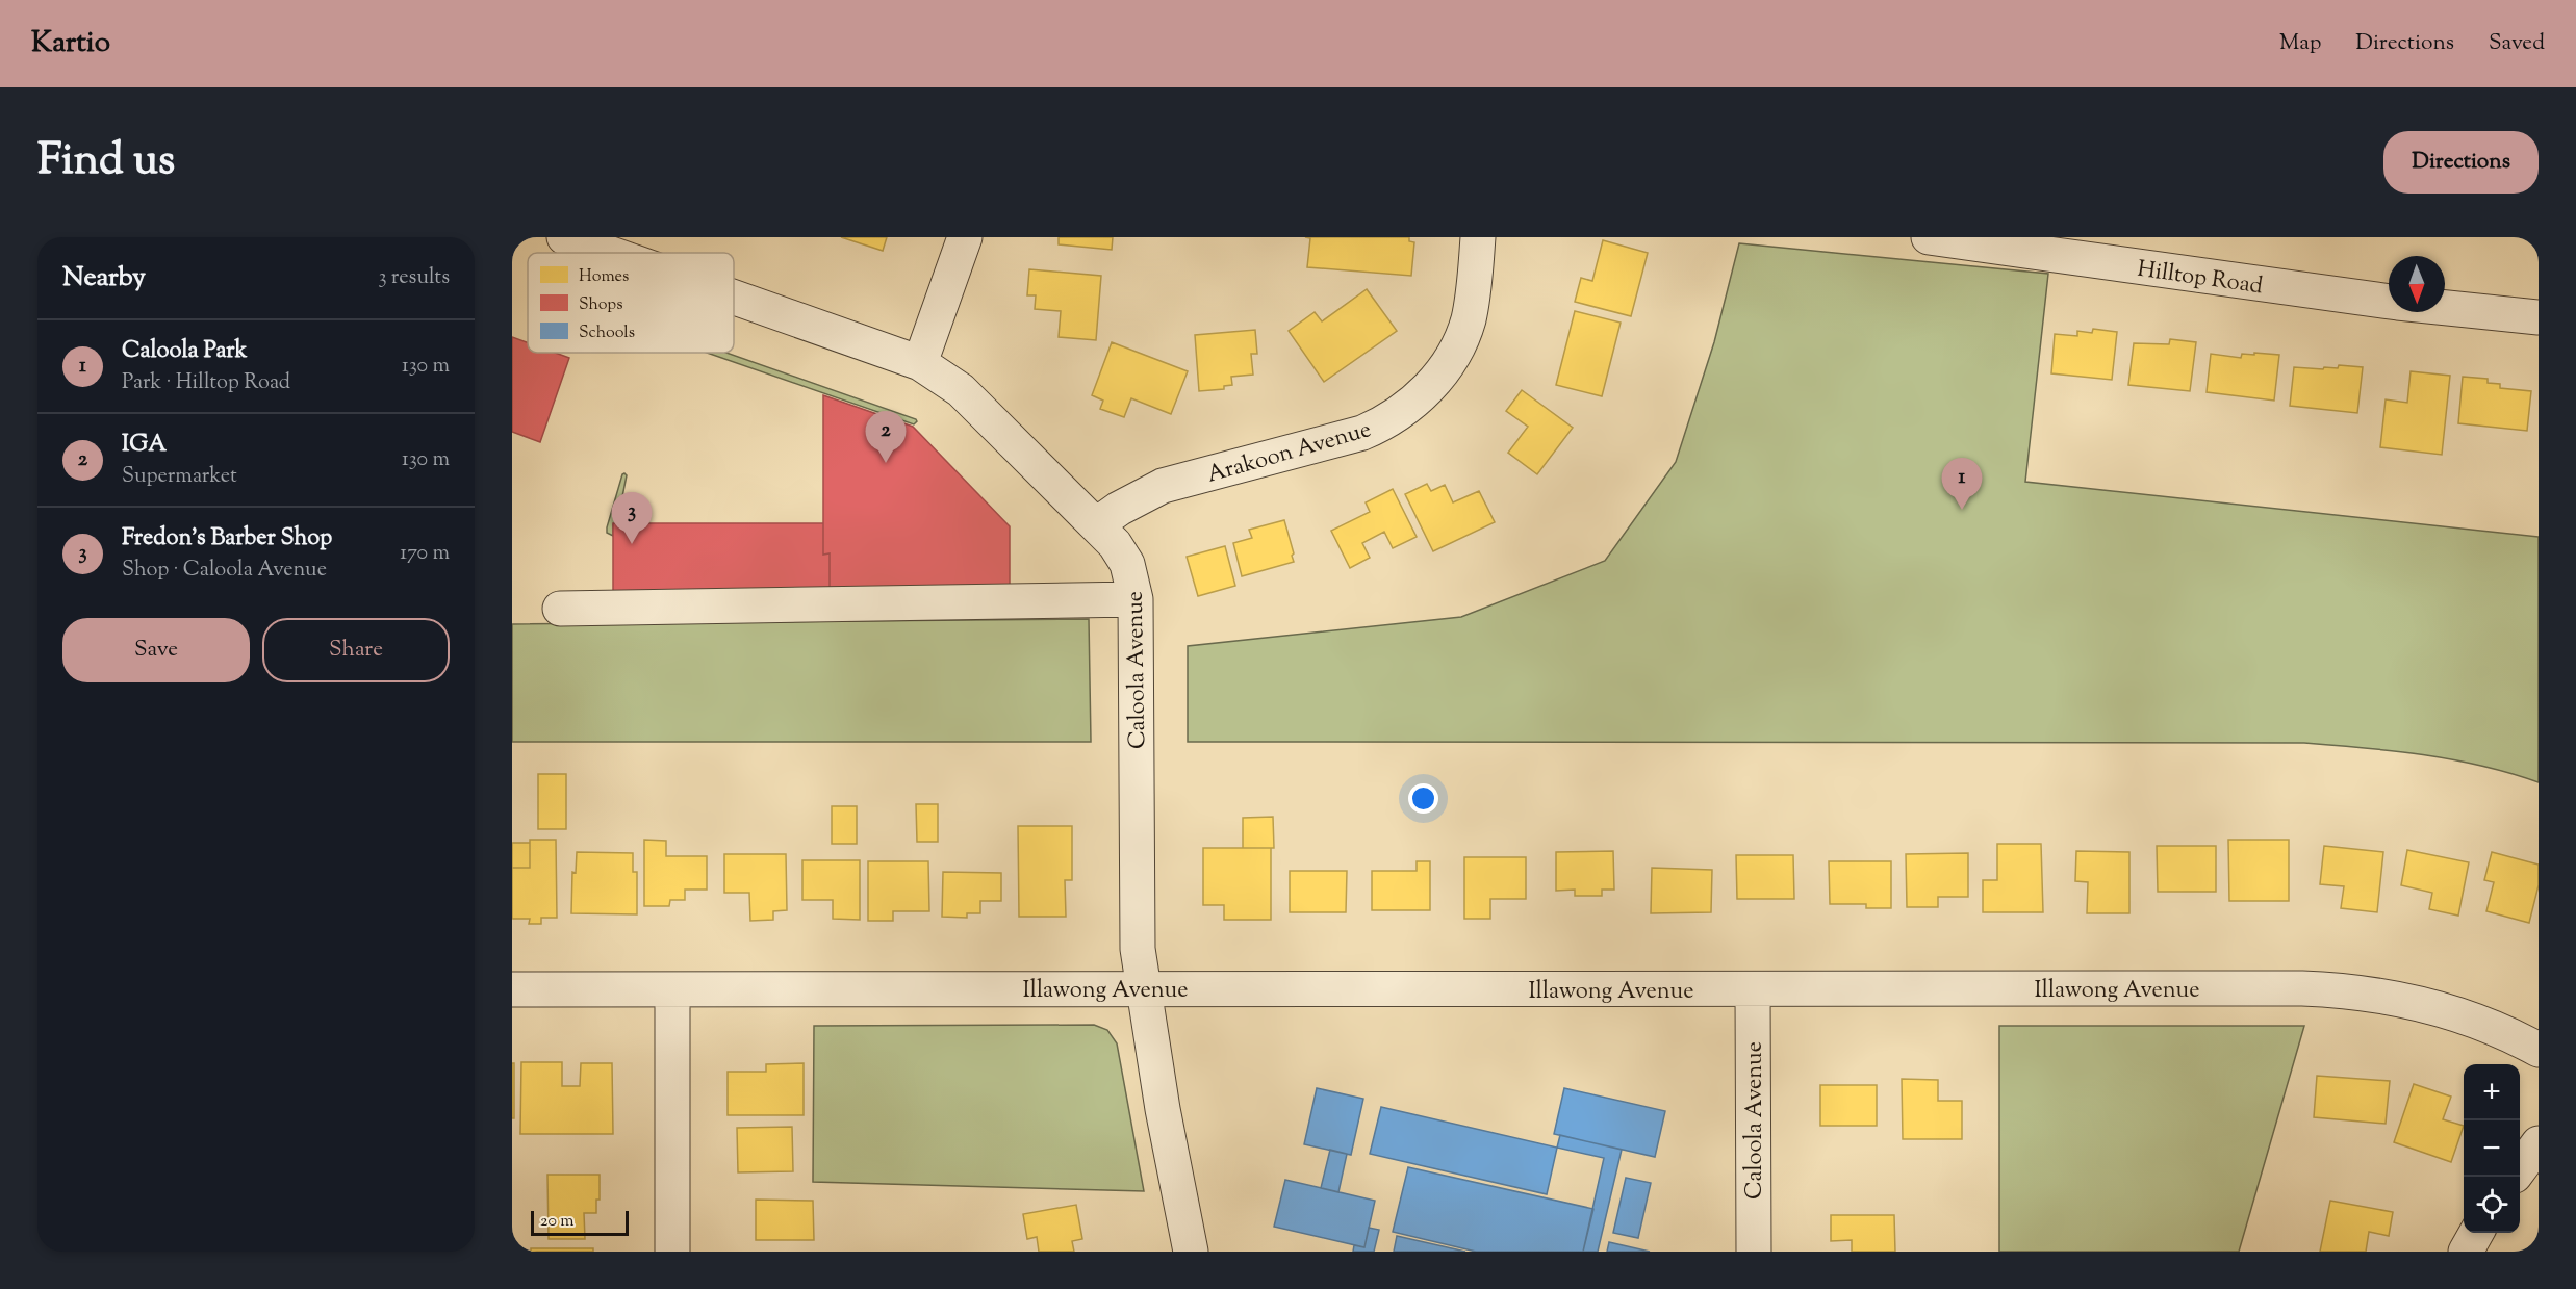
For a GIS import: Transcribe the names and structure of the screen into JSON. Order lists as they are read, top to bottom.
{
  "streets": {
    "street": [
      "Hilltop Road",
      "Arakoon Avenue",
      "Caloola Avenue",
      "Illawong Avenue"
    ]
  },
  "crossings": [
    ["Arakoon Avenue", "Caloola Avenue"],
    ["Caloola Avenue", "Illawong Avenue"]
  ],
  "legend": ["Homes", "Shops", "Schools"],
  "scale_bar": "20 m",
  "north": "bottom",
  "page": {
    "header": "Kartio",
    "nav": ["Map", "Directions", "Saved"],
    "title": "Find us",
    "buttons": [
      "Directions",
      ["Save", "Share"]
    ],
    "heading": ["Nearby", "3 results"],
    "list": [
      {
        "mark": "1",
        "name": "Caloola Park",
        "note": "Park · Hilltop Road",
        "value": "130 m"
      },
      {
        "mark": "2",
        "name": "IGA",
        "note": "Supermarket",
        "value": "130 m"
      },
      {
        "mark": "3",
        "name": "Fredon's Barber Shop",
        "note": "Shop · Caloola Avenue",
        "value": "170 m"
      }
    ],
    "pins": ["2", "1", "3"],
    "map_buttons": ["+", "−"],
    "scale": "20 m"
  }
}
